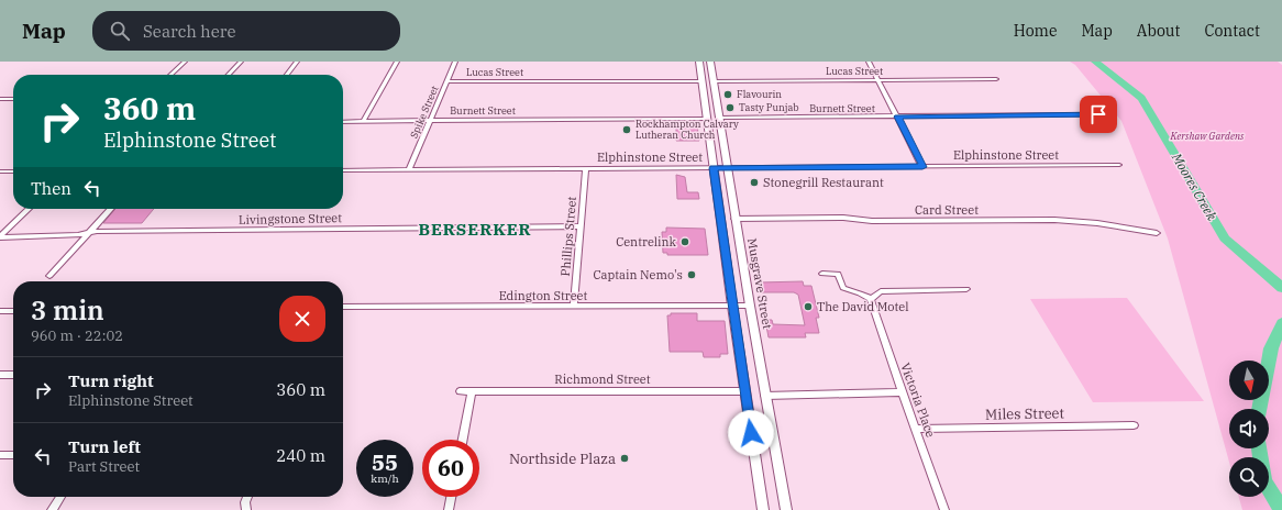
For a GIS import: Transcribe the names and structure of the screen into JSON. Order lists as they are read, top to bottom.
{
  "streets": {
    "main road": ["Musgrave Street"],
    "street": [
      "Lucas Street",
      "Burnett Street",
      "Spike Street",
      "Elphinstone Street",
      "Card Street",
      "Livingstone Street",
      "Phillips Street",
      "Edington Street",
      "Richmond Street",
      "Victoria Place",
      "Miles Street"
    ]
  },
  "crossings": [
    ["Lucas Street", "Spike Street"],
    ["Lucas Street", "Musgrave Street"],
    ["Burnett Street", "Spike Street"],
    ["Burnett Street", "Musgrave Street"],
    ["Spike Street", "Elphinstone Street"],
    ["Elphinstone Street", "Phillips Street"],
    ["Elphinstone Street", "Musgrave Street"],
    ["Card Street", "Musgrave Street"],
    ["Livingstone Street", "Phillips Street"],
    ["Phillips Street", "Edington Street"],
    ["Musgrave Street", "Edington Street"],
    ["Victoria Place", "Miles Street"]
  ],
  "districts": ["BERSERKER"],
  "water": ["Moores Creek"],
  "parks": ["Kershaw Gardens"],
  "places": [
    "Flavourin",
    "Tasty Punjab",
    "Rockhampton Calvary Lutheran Church",
    "Stonegrill Restaurant",
    "Centrelink",
    "Captain Nemo's",
    "The David Motel",
    "Northside Plaza"
  ],
  "north": "bottom",
  "page": {
    "header": "Map",
    "search": "Search here",
    "nav": [
      "Home",
      "Map",
      "About",
      "Contact"
    ],
    "turn": ["360 m", "Elphinstone Street"],
    "then": "Then",
    "heading": ["3 min", "960 m · 22:02"],
    "list": [
      {
        "name": "Turn right",
        "note": "Elphinstone Street",
        "value": "360 m"
      },
      {
        "name": "Turn left",
        "note": "Part Street",
        "value": "240 m"
      }
    ],
    "speed": "55 km/h",
    "limit": "60"
  }
}
